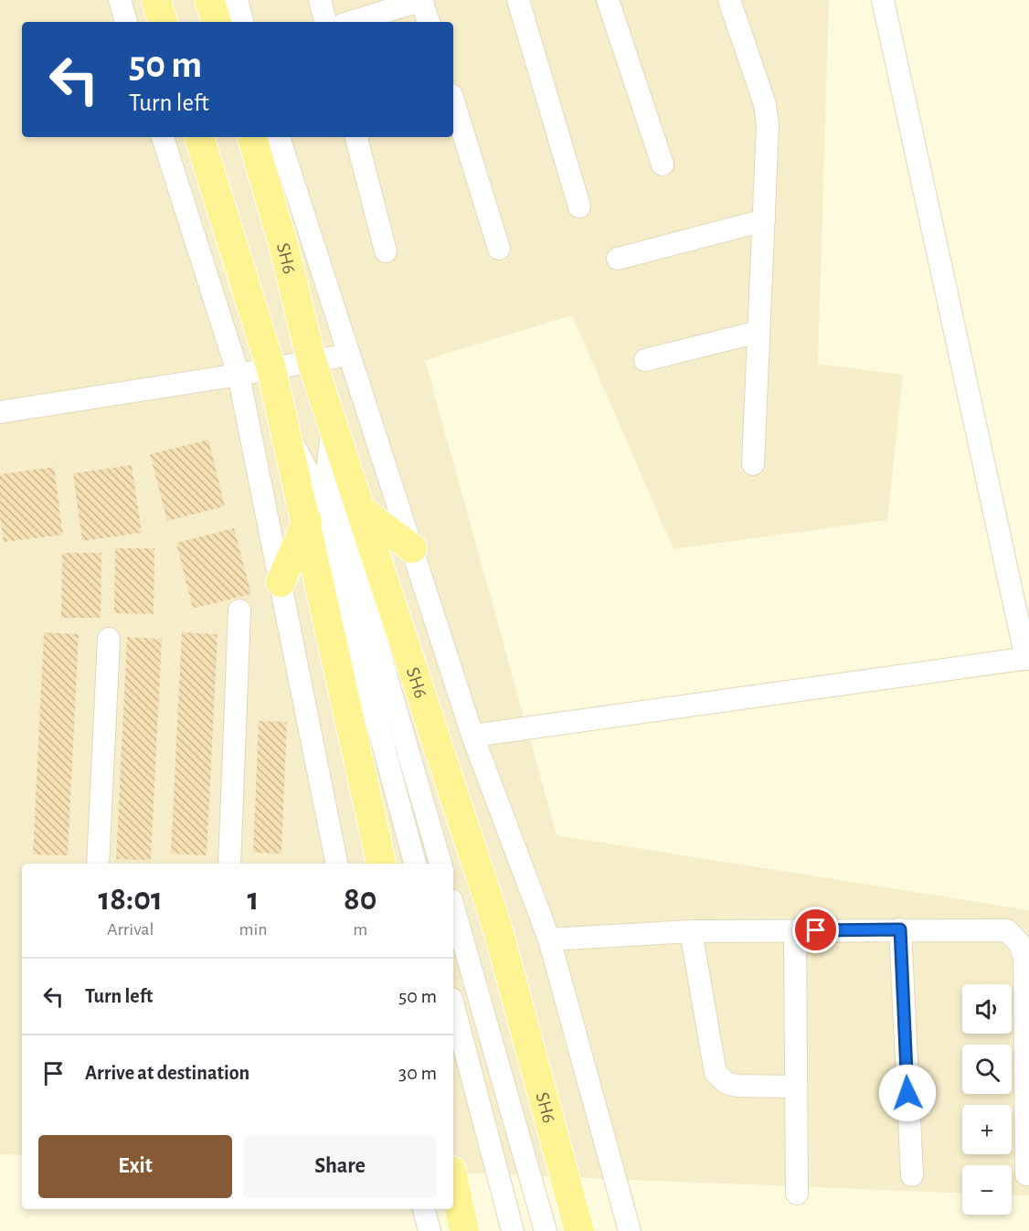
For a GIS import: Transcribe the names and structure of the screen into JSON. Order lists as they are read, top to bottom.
{
  "streets": {
    "main road": ["SH6"]
  },
  "page": {
    "turn": ["50 m", "Turn left"],
    "eta": [
      "18:01",
      "Arrival",
      "1",
      "min",
      "80",
      "m"
    ],
    "list": [
      {
        "name": "Turn left",
        "value": "50 m"
      },
      {
        "name": "Arrive at destination",
        "value": "30 m"
      }
    ],
    "map_buttons": ["+", "−"],
    "buttons": ["Exit", "Share"]
  }
}
